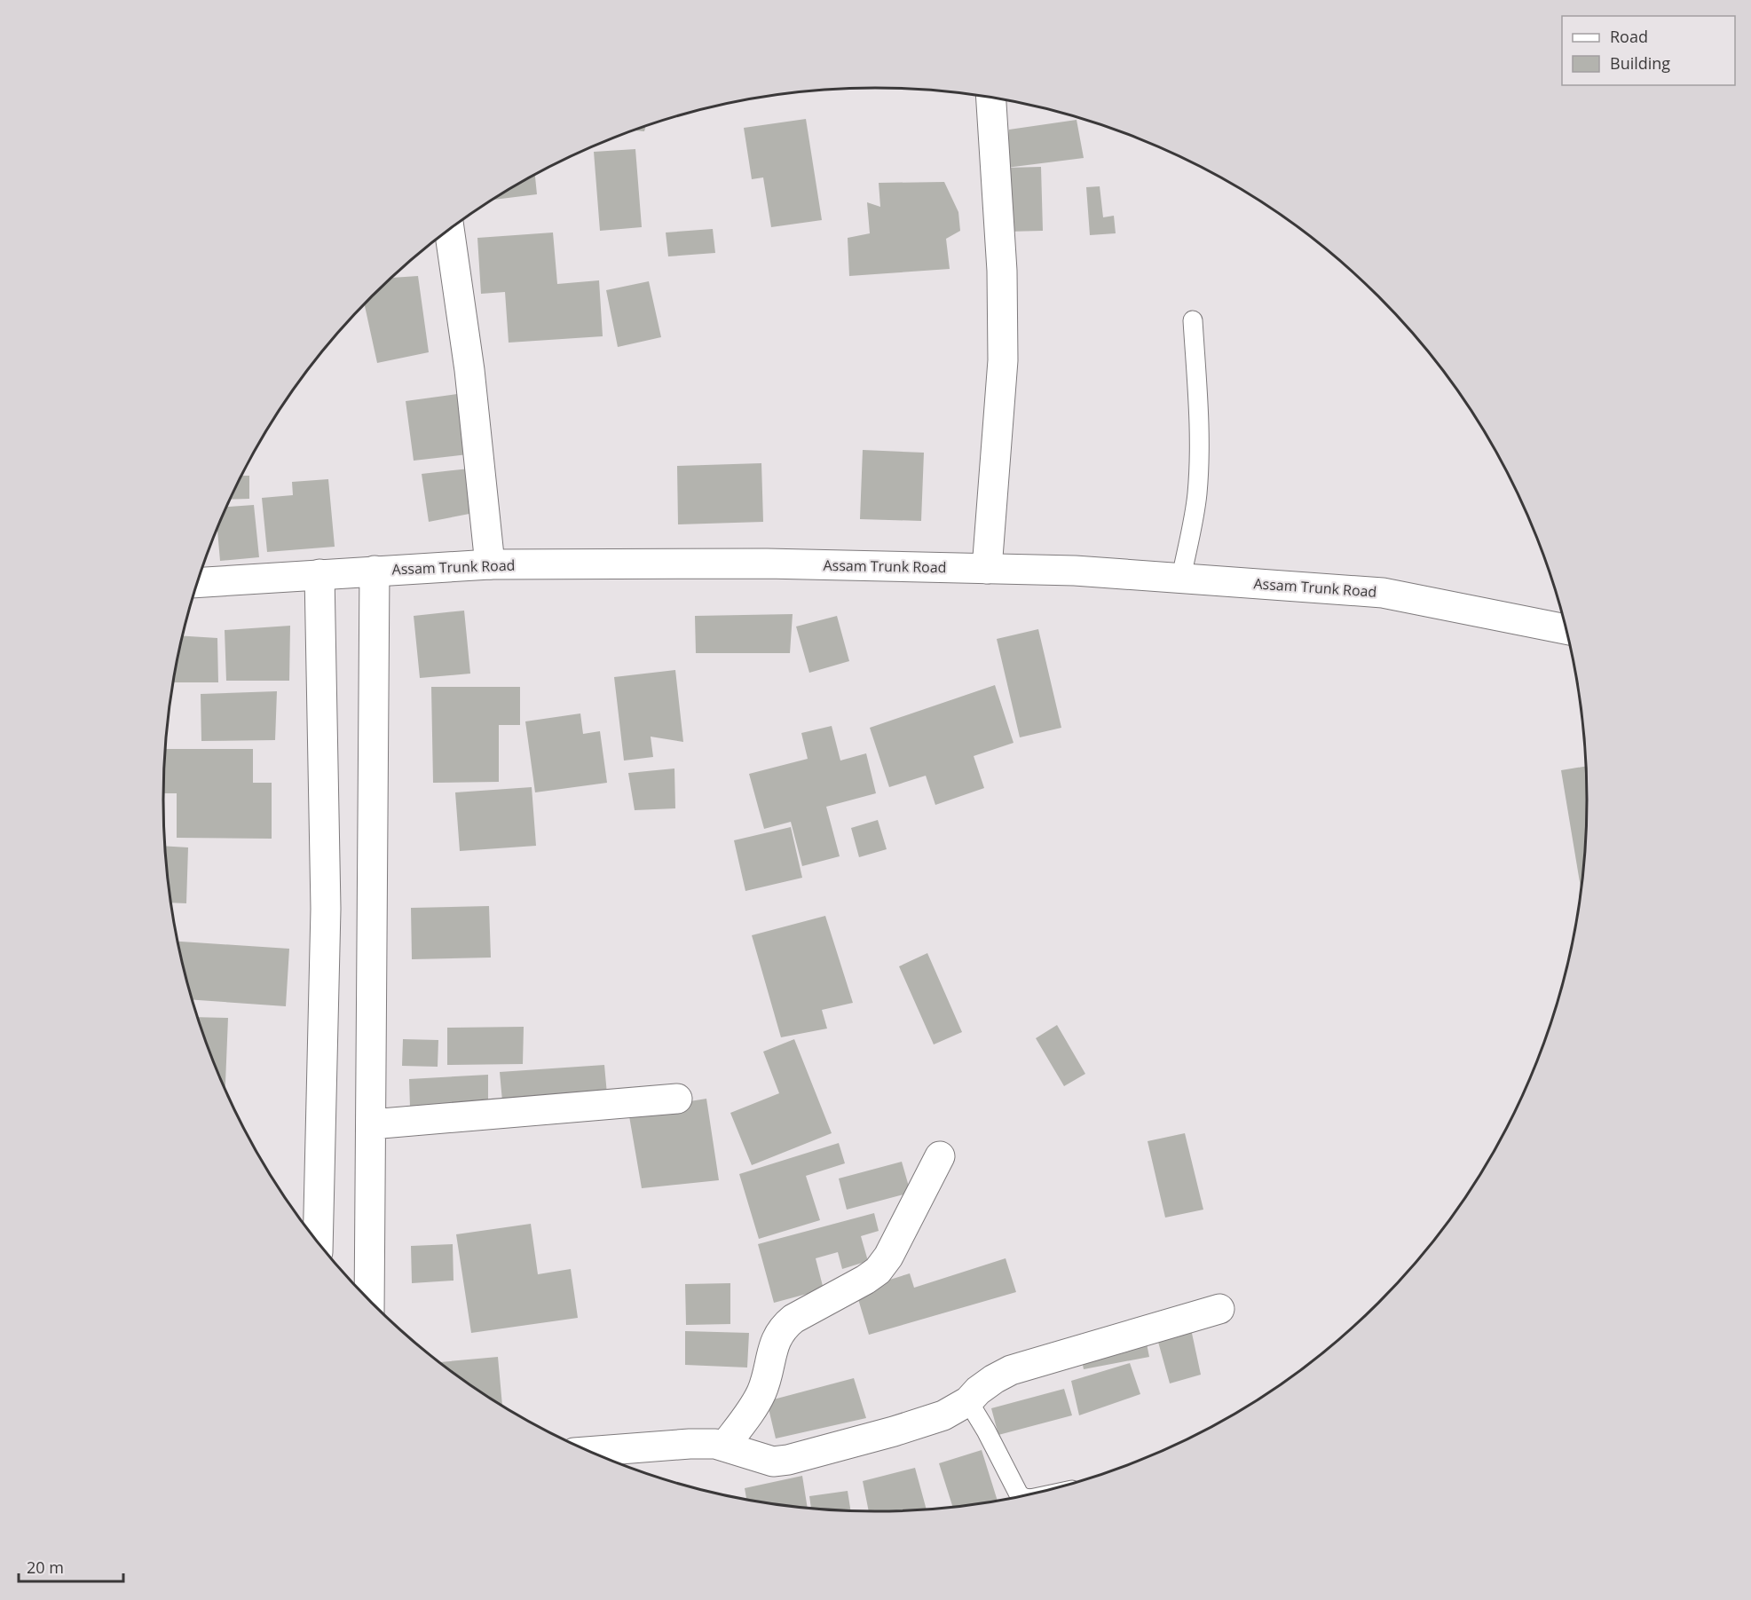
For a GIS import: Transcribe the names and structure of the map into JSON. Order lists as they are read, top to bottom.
{
  "streets": {
    "street": ["Assam Trunk Road"]
  },
  "legend": ["Road", "Building"],
  "scale_bar": "20 m"
}
